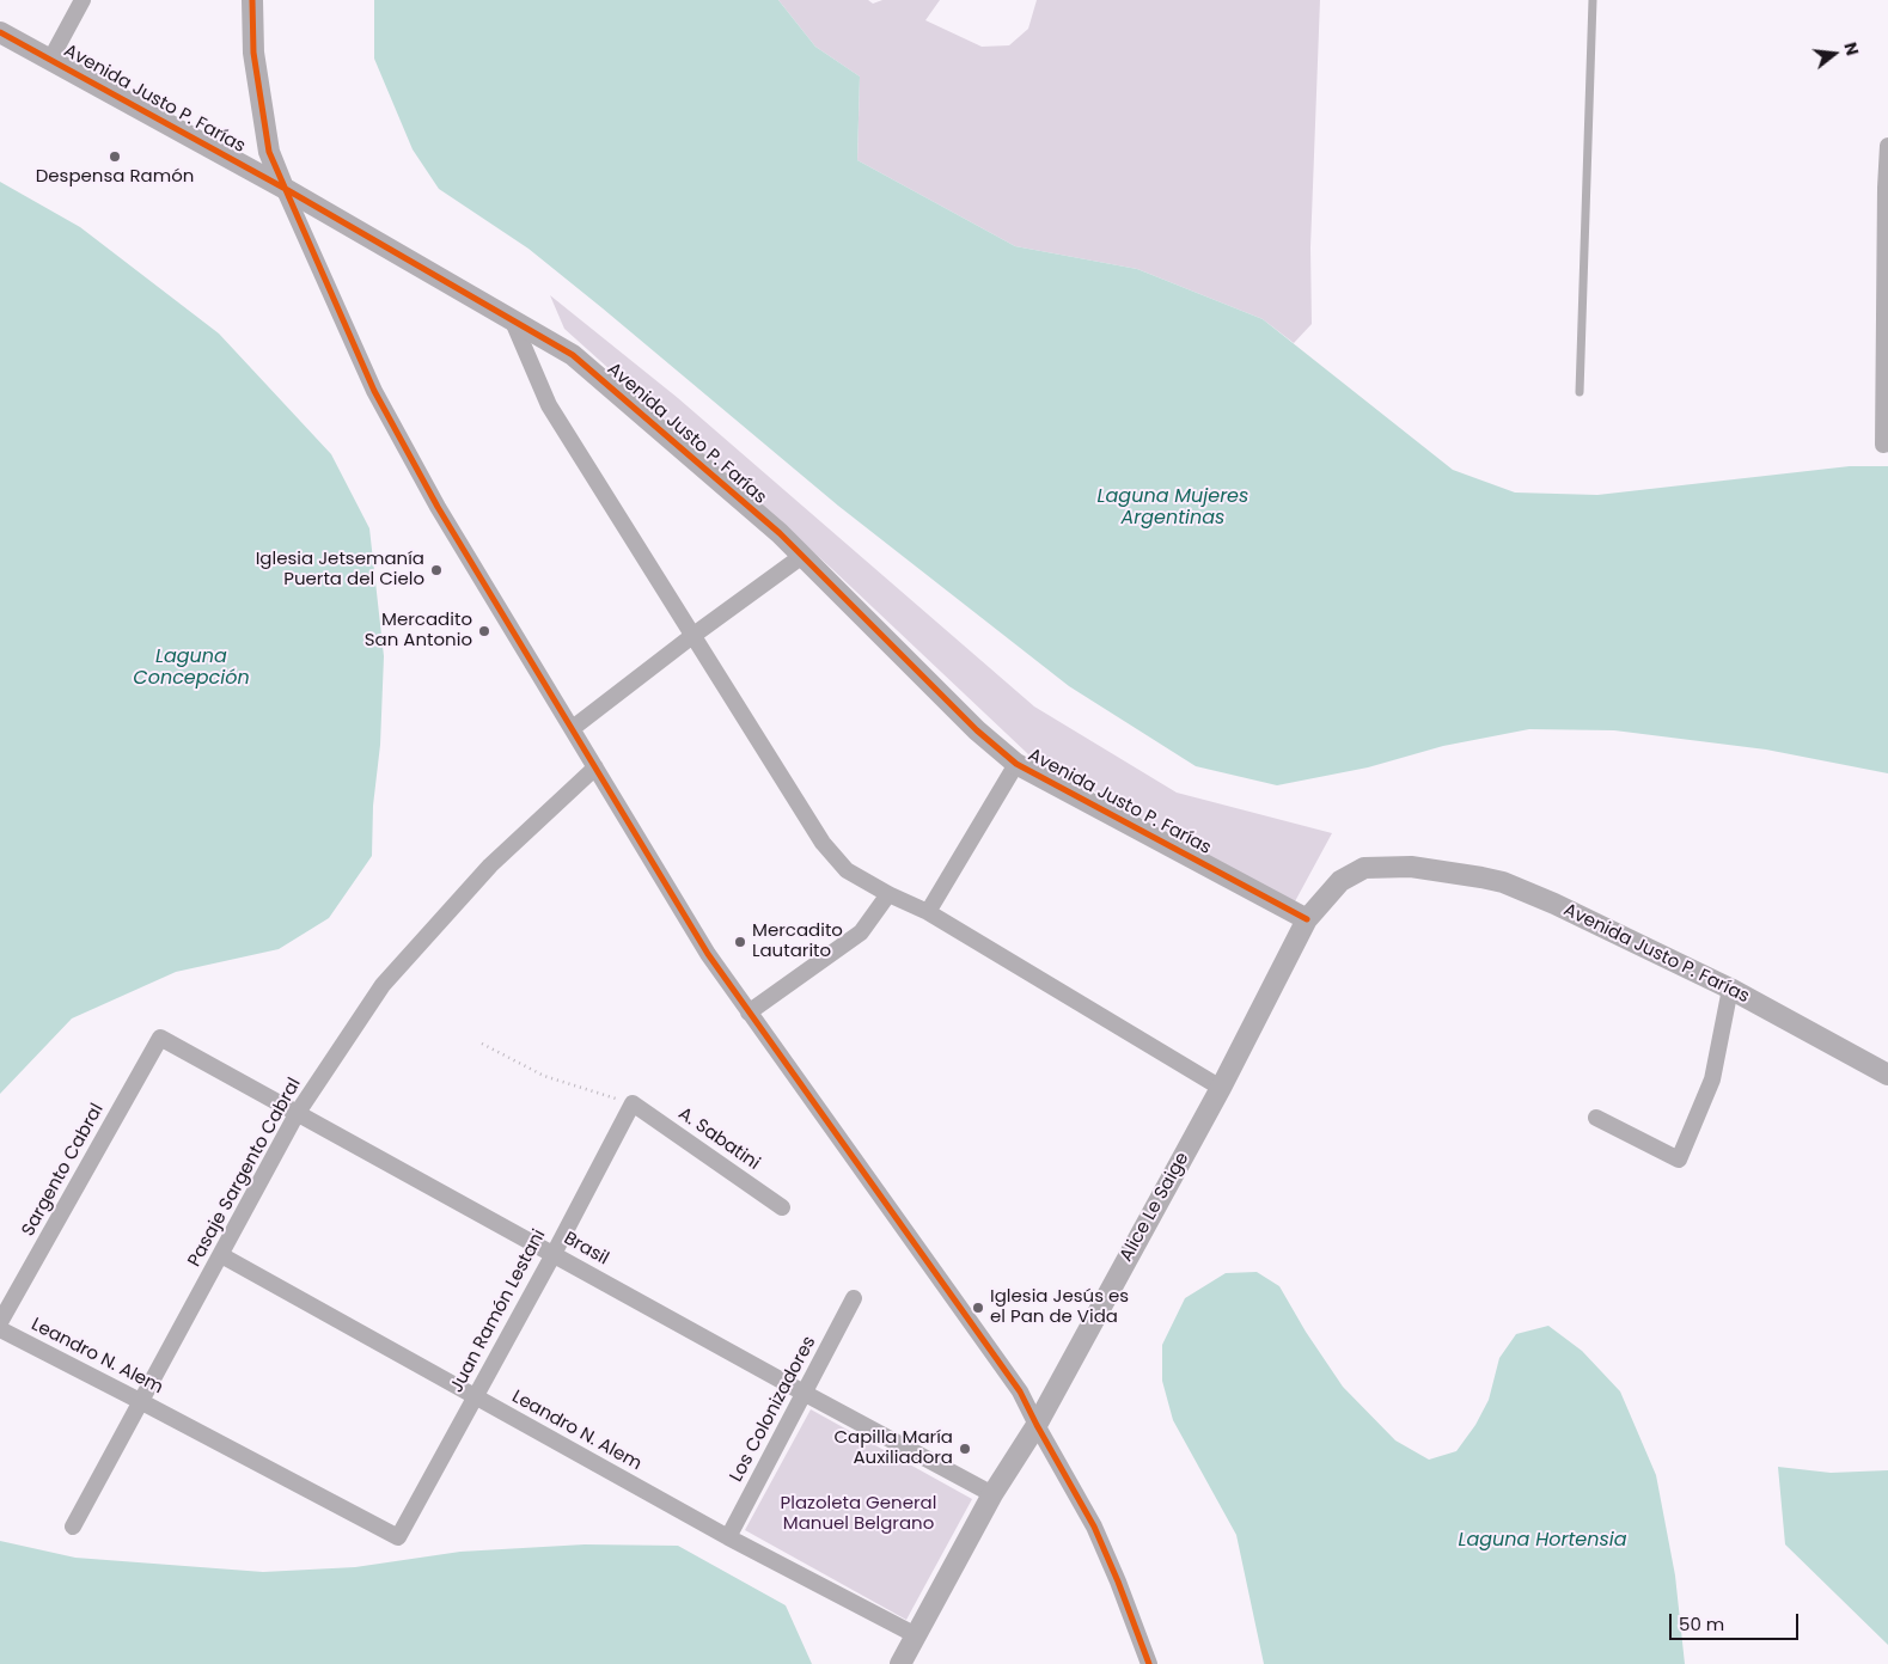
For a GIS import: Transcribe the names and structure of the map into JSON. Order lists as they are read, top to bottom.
{
  "streets": {
    "street": [
      "Avenida Justo P. Farías",
      "A. Sabatini",
      "Sargento Cabral",
      "Pasaje Sargento Cabral",
      "Alice Le Saige",
      "Brasil",
      "Juan Ramón Lestani",
      "Leandro N. Alem",
      "Los Colonizadores"
    ]
  },
  "crossings": [
    ["Avenida Justo P. Farías", "Alice Le Saige"],
    ["A. Sabatini", "Juan Ramón Lestani"],
    ["Sargento Cabral", "Brasil"],
    ["Pasaje Sargento Cabral", "Brasil"],
    ["Pasaje Sargento Cabral", "Leandro N. Alem"],
    ["Alice Le Saige", "Brasil"],
    ["Alice Le Saige", "Leandro N. Alem"],
    ["Brasil", "Juan Ramón Lestani"],
    ["Brasil", "Los Colonizadores"],
    ["Juan Ramón Lestani", "Leandro N. Alem"],
    ["Leandro N. Alem", "Los Colonizadores"]
  ],
  "water": ["Laguna Mujeres Argentinas", "Laguna Concepción", "Laguna Hortensia"],
  "parks": ["Plazoleta General Manuel Belgrano"],
  "places": [
    "Despensa Ramón",
    "Iglesia Jetsemanía Puerta del Cielo",
    "Mercadito San Antonio",
    "Mercadito Lautarito",
    "Iglesia Jesús es el Pan de Vida",
    "Capilla María Auxiliadora"
  ],
  "scale_bar": "50 m",
  "north": "right"
}
